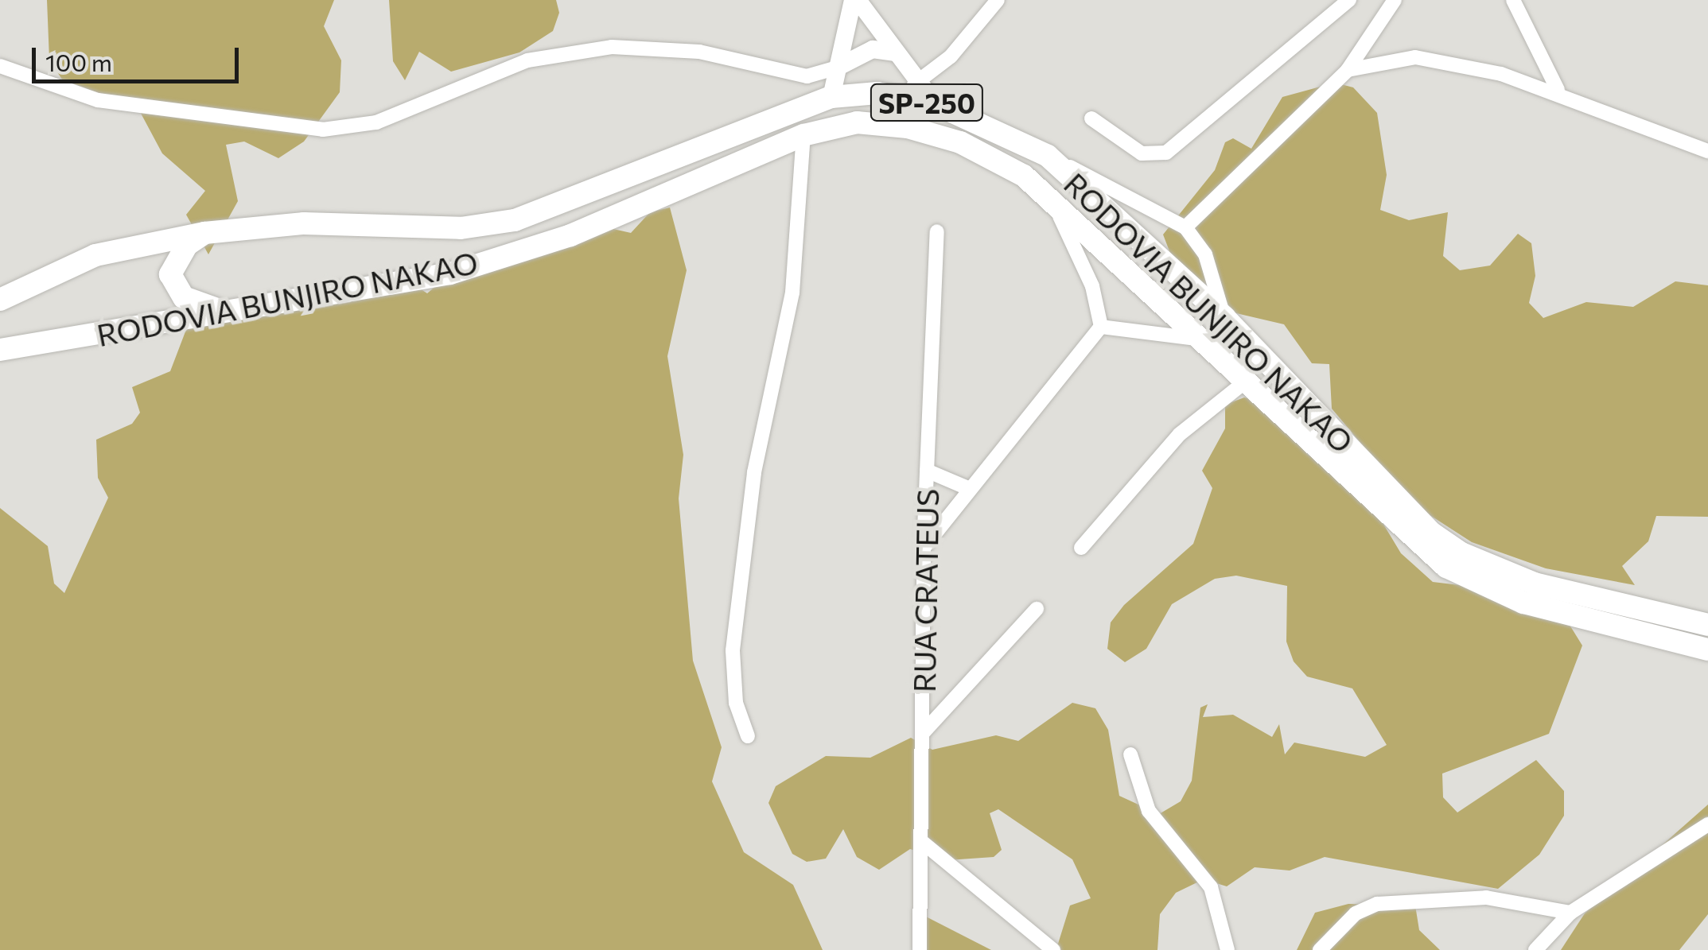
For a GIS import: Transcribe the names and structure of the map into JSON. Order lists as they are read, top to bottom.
{
  "streets": {
    "main road": ["SP-250", "RODOVIA BUNJIRO NAKAO"],
    "street": ["RUA CRATEUS"]
  },
  "scale_bar": "100 m"
}
